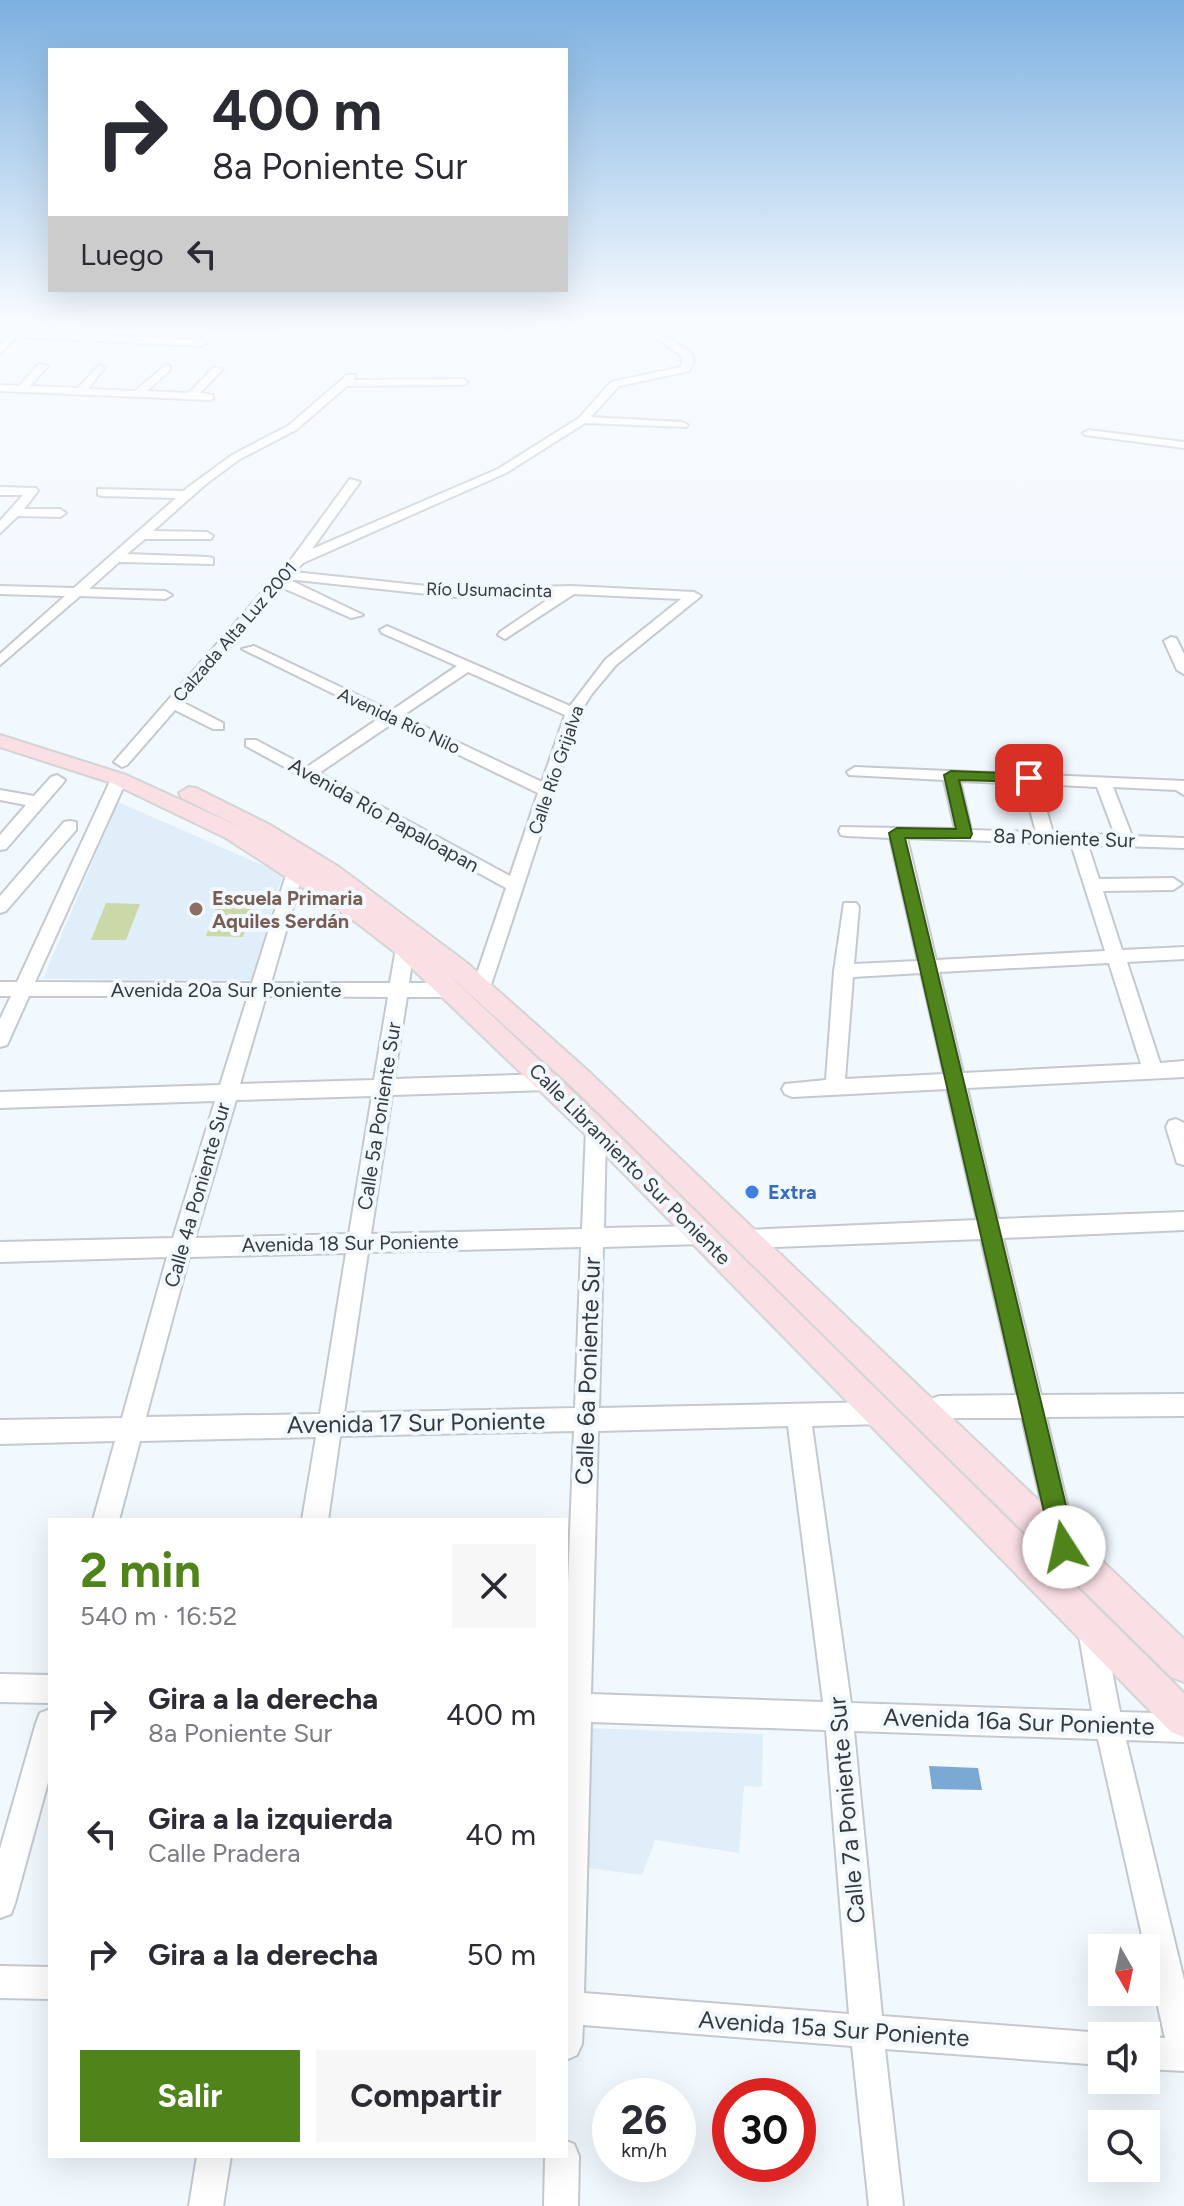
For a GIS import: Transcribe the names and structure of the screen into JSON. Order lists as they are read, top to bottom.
{
  "streets": {
    "main road": ["Calle Libramiento Sur Poniente"],
    "street": [
      "Río Usumacinta",
      "Calzada Alta Luz 2001",
      "Avenida Río Nilo",
      "Calle Río Grijalva",
      "Avenida Río Papaloapan",
      "8a Poniente Sur",
      "Avenida 20a Sur Poniente",
      "Calle 5a Poniente Sur",
      "Calle 4a Poniente Sur",
      "Avenida 18 Sur Poniente",
      "Calle 6a Poniente Sur",
      "Avenida 17 Sur Poniente",
      "Avenida 16a Sur Poniente",
      "Calle 7a Poniente Sur",
      "Avenida 15a Sur Poniente"
    ]
  },
  "crossings": [
    ["Río Usumacinta", "Calzada Alta Luz 2001"],
    ["Río Usumacinta", "Calle Río Grijalva"],
    ["Calzada Alta Luz 2001", "Avenida 20a Sur Poniente"],
    ["Calzada Alta Luz 2001", "Calle Libramiento Sur Poniente"],
    ["Avenida Río Nilo", "Calle Río Grijalva"],
    ["Calle Río Grijalva", "Avenida Río Papaloapan"],
    ["Calle Río Grijalva", "Calle Libramiento Sur Poniente"],
    ["Avenida 20a Sur Poniente", "Calle 5a Poniente Sur"],
    ["Avenida 20a Sur Poniente", "Calle Libramiento Sur Poniente"],
    ["Avenida 20a Sur Poniente", "Calle 4a Poniente Sur"],
    ["Calle 5a Poniente Sur", "Calle Libramiento Sur Poniente"],
    ["Calle 5a Poniente Sur", "Avenida 18 Sur Poniente"],
    ["Calle 5a Poniente Sur", "Avenida 17 Sur Poniente"],
    ["Calle Libramiento Sur Poniente", "Calle 4a Poniente Sur"],
    ["Calle Libramiento Sur Poniente", "Avenida 18 Sur Poniente"],
    ["Calle Libramiento Sur Poniente", "Calle 6a Poniente Sur"],
    ["Calle Libramiento Sur Poniente", "Avenida 17 Sur Poniente"],
    ["Calle Libramiento Sur Poniente", "Avenida 16a Sur Poniente"],
    ["Calle 4a Poniente Sur", "Avenida 18 Sur Poniente"],
    ["Calle 4a Poniente Sur", "Avenida 17 Sur Poniente"],
    ["Avenida 18 Sur Poniente", "Calle 6a Poniente Sur"],
    ["Calle 6a Poniente Sur", "Avenida 17 Sur Poniente"],
    ["Calle 6a Poniente Sur", "Avenida 16a Sur Poniente"],
    ["Avenida 17 Sur Poniente", "Calle 7a Poniente Sur"],
    ["Avenida 16a Sur Poniente", "Calle 7a Poniente Sur"],
    ["Calle 7a Poniente Sur", "Avenida 15a Sur Poniente"]
  ],
  "places": ["Escuela Primaria Aquiles Serdán", "Extra"],
  "north": "bottom",
  "page": {
    "turn": ["400 m", "8a Poniente Sur"],
    "then": "Luego",
    "heading": ["2 min", "540 m · 16:52"],
    "list": [
      {
        "name": "Gira a la derecha",
        "note": "8a Poniente Sur",
        "value": "400 m"
      },
      {
        "name": "Gira a la izquierda",
        "note": "Calle Pradera",
        "value": "40 m"
      },
      {
        "name": "Gira a la derecha",
        "value": "50 m"
      }
    ],
    "buttons": ["Salir", "Compartir"],
    "speed": "26 km/h",
    "limit": "30"
  }
}
